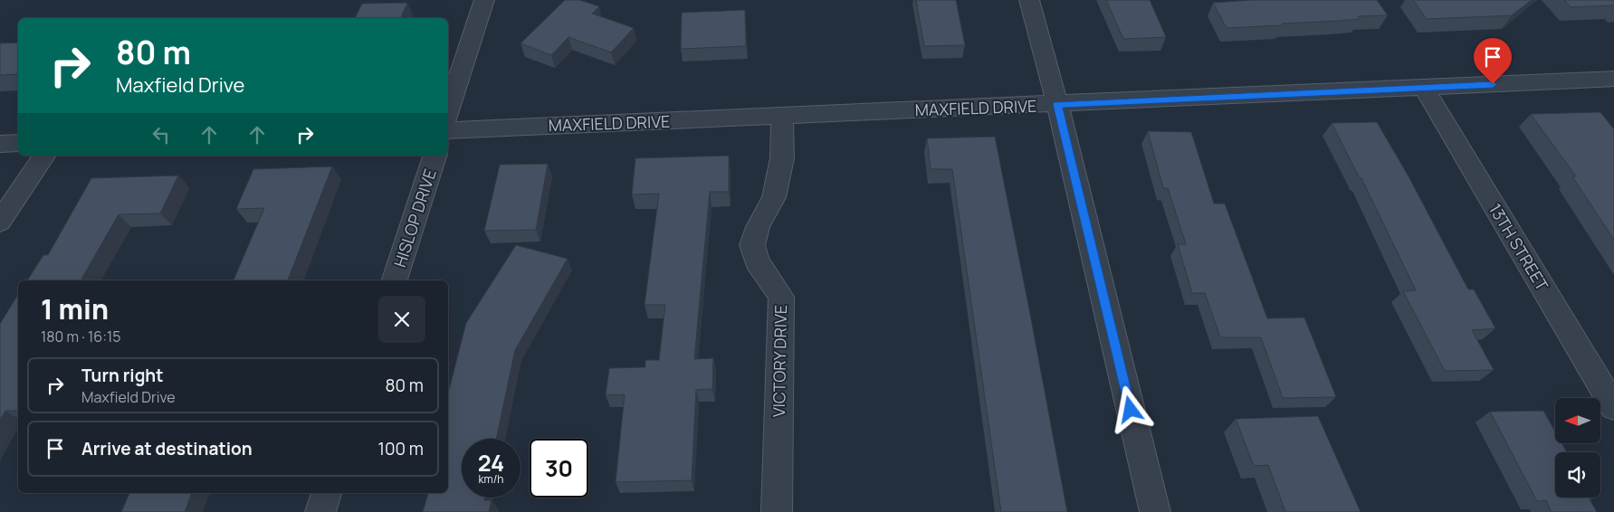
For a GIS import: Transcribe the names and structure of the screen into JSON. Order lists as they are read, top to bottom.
{
  "streets": {
    "street": [
      "MAXFIELD DRIVE",
      "HISLOP DRIVE",
      "13TH STREET",
      "VICTORY DRIVE"
    ]
  },
  "crossings": [
    ["MAXFIELD DRIVE", "13TH STREET"],
    ["MAXFIELD DRIVE", "VICTORY DRIVE"]
  ],
  "north": "left",
  "page": {
    "turn": ["80 m", "Maxfield Drive"],
    "heading": ["1 min", "180 m · 16:15"],
    "list": [
      {
        "name": "Turn right",
        "note": "Maxfield Drive",
        "value": "80 m"
      },
      {
        "name": "Arrive at destination",
        "value": "100 m"
      }
    ],
    "speed": "24 km/h",
    "limit": "30"
  }
}
